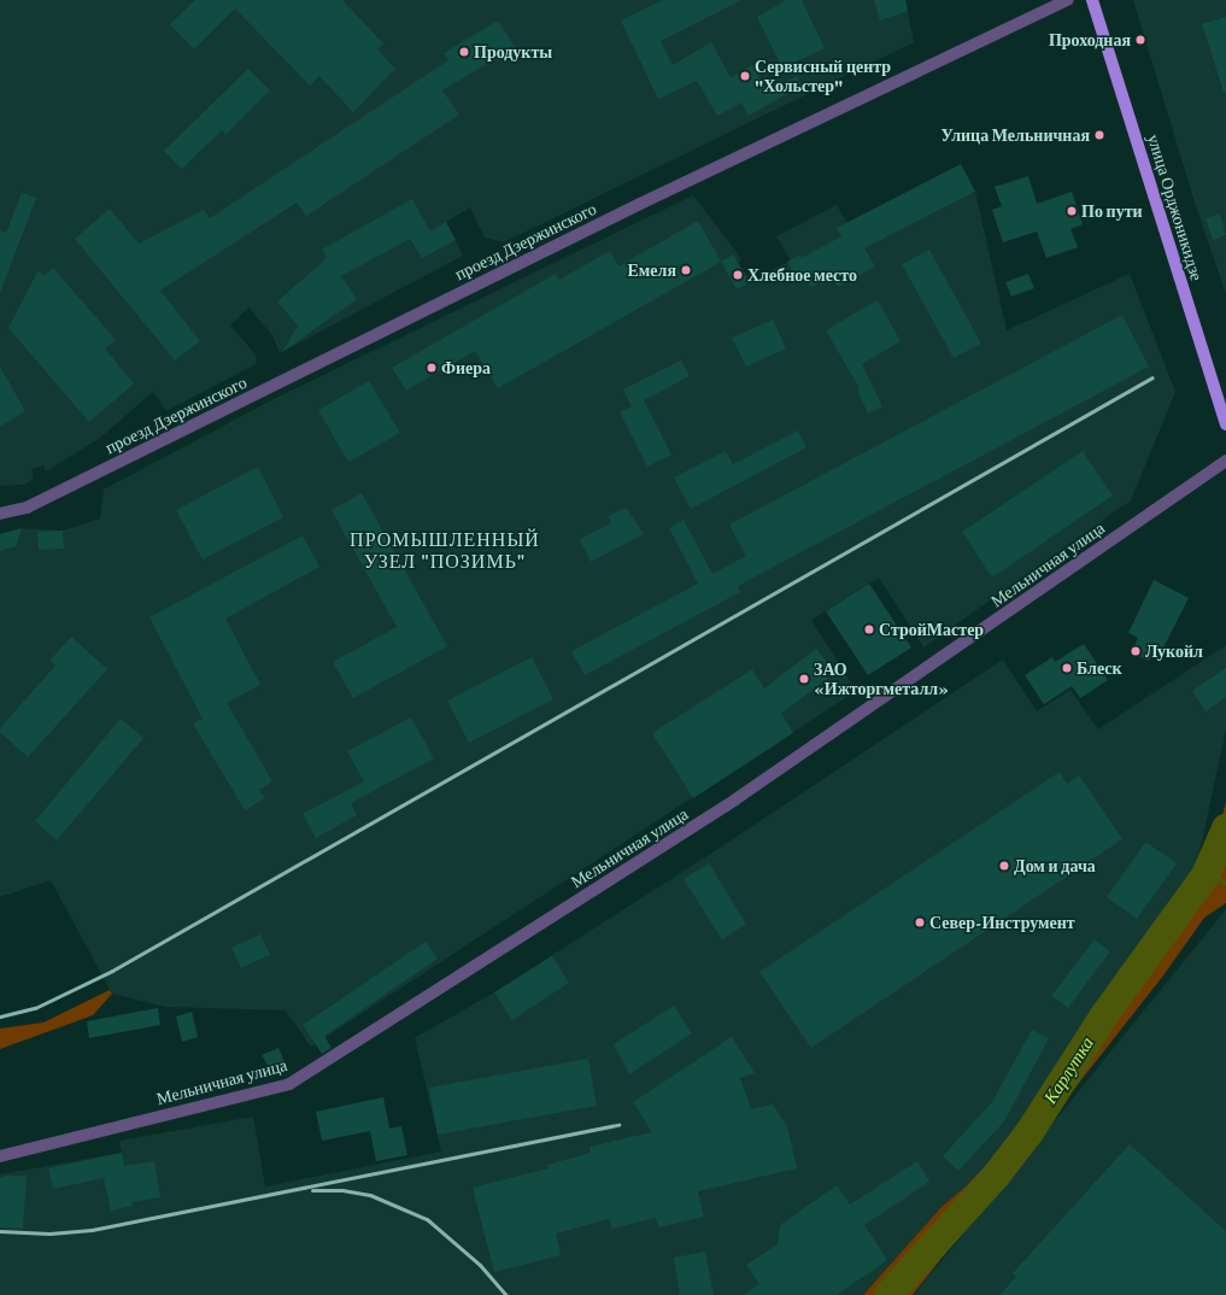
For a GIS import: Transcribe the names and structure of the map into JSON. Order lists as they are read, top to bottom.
{
  "streets": {
    "main road": ["улица Орджоникидзе"],
    "street": ["проезд Дзержинского", "Мельничная улица"]
  },
  "districts": ["ПРОМЫШЛЕННЫЙ УЗЕЛ \"ПОЗИМЬ\""],
  "water": ["Карлутка"],
  "places": [
    "Проходная",
    "Продукты",
    "Сервисный центр \"Хольстер\"",
    "Улица Мельничная",
    "По пути",
    "Емеля",
    "Хлебное место",
    "Фиера",
    "СтройМастер",
    "Лукойл",
    "Блеск",
    "ЗАО «Ижторгметалл»",
    "Дом и дача",
    "Север-Инструмент"
  ]
}
